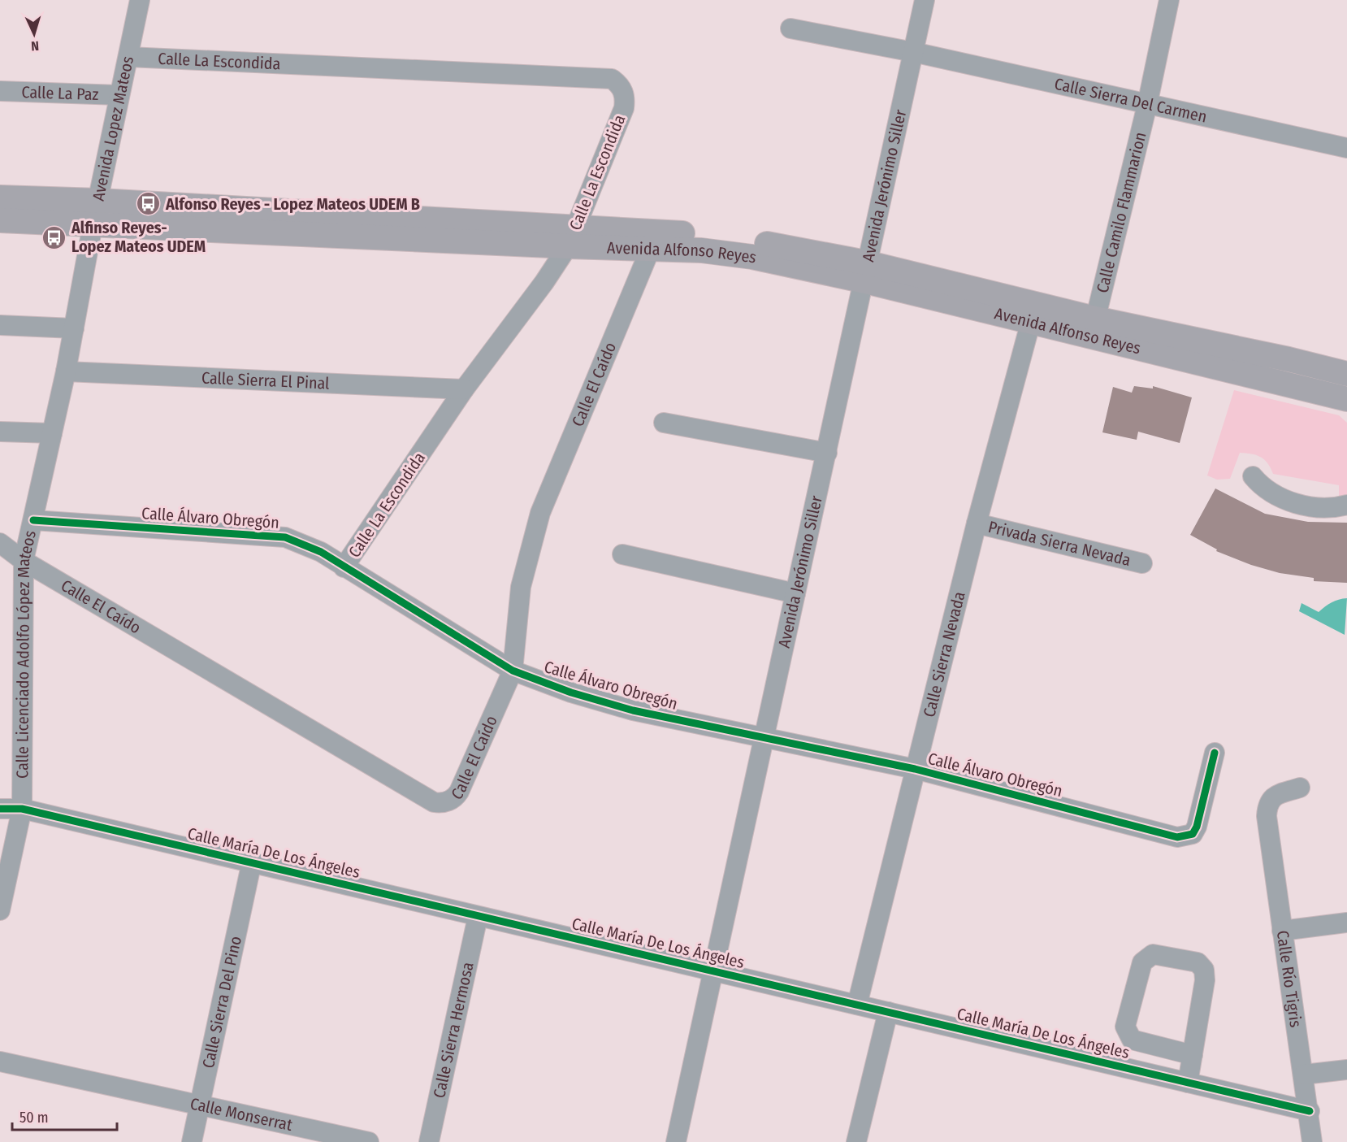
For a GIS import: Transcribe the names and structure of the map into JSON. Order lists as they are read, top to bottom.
{
  "streets": {
    "main road": ["Avenida Alfonso Reyes"],
    "street": [
      "Calle La Escondida",
      "Calle La Paz",
      "Calle Sierra Del Carmen",
      "Avenida Lopez Mateos",
      "Avenida Jerónimo Siller",
      "Calle Camilo Flammarion",
      "Calle Sierra El Pinal",
      "Calle El Caído",
      "Calle Álvaro Obregón",
      "Privada Sierra Nevada",
      "Calle Sierra Nevada",
      "Calle Licenciado Adolfo López Mateos",
      "Calle María De Los Ángeles",
      "Calle Río Tigris",
      "Calle Sierra Del Pino",
      "Calle Sierra Hermosa",
      "Calle Monserrat"
    ]
  },
  "crossings": [
    ["Calle La Escondida", "Avenida Lopez Mateos"],
    ["Calle La Escondida", "Avenida Alfonso Reyes"],
    ["Calle La Escondida", "Calle Sierra El Pinal"],
    ["Calle La Escondida", "Calle Álvaro Obregón"],
    ["Calle La Paz", "Avenida Lopez Mateos"],
    ["Calle Sierra Del Carmen", "Avenida Jerónimo Siller"],
    ["Calle Sierra Del Carmen", "Calle Camilo Flammarion"],
    ["Avenida Lopez Mateos", "Avenida Alfonso Reyes"],
    ["Avenida Lopez Mateos", "Calle Sierra El Pinal"],
    ["Avenida Lopez Mateos", "Calle Licenciado Adolfo López Mateos"],
    ["Avenida Jerónimo Siller", "Avenida Alfonso Reyes"],
    ["Avenida Jerónimo Siller", "Calle Álvaro Obregón"],
    ["Avenida Jerónimo Siller", "Calle María De Los Ángeles"],
    ["Calle Camilo Flammarion", "Avenida Alfonso Reyes"],
    ["Avenida Alfonso Reyes", "Calle El Caído"],
    ["Avenida Alfonso Reyes", "Calle Sierra Nevada"],
    ["Calle Sierra El Pinal", "Calle Licenciado Adolfo López Mateos"],
    ["Calle El Caído", "Calle Álvaro Obregón"],
    ["Calle El Caído", "Calle Licenciado Adolfo López Mateos"],
    ["Calle Álvaro Obregón", "Calle Sierra Nevada"],
    ["Calle Álvaro Obregón", "Calle Licenciado Adolfo López Mateos"],
    ["Privada Sierra Nevada", "Calle Sierra Nevada"],
    ["Calle Sierra Nevada", "Calle María De Los Ángeles"],
    ["Calle Licenciado Adolfo López Mateos", "Calle María De Los Ángeles"],
    ["Calle María De Los Ángeles", "Calle Río Tigris"],
    ["Calle María De Los Ángeles", "Calle Sierra Del Pino"],
    ["Calle María De Los Ángeles", "Calle Sierra Hermosa"],
    ["Calle Sierra Del Pino", "Calle Monserrat"]
  ],
  "places": {
    "bus stop": ["Alfonso Reyes - Lopez Mateos UDEM B", "Alfinso Reyes- Lopez Mateos UDEM"]
  },
  "scale_bar": "50 m",
  "north": "bottom"
}
